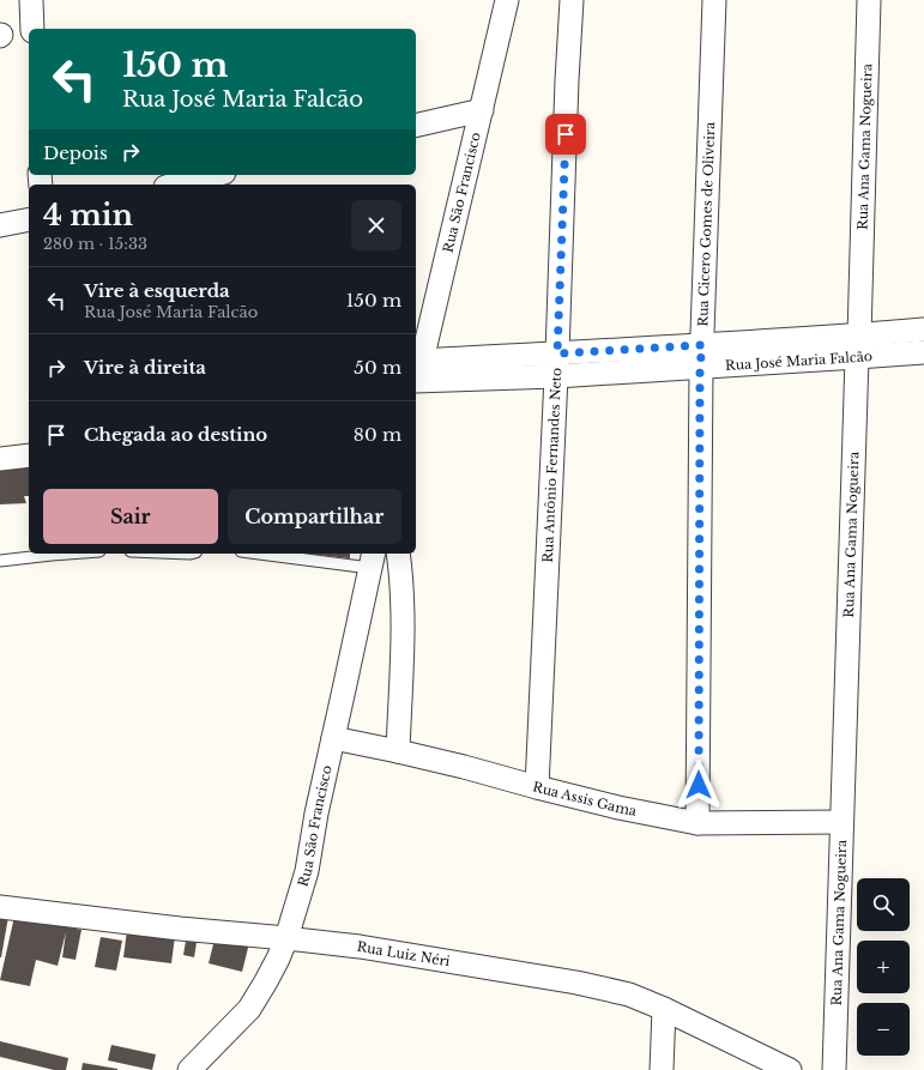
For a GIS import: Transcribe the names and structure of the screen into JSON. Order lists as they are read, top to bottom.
{
  "streets": {
    "street": [
      "Rua Ana Gama Nogueira",
      "Rua São Francisco",
      "Rua Cicero Gomes de Oliveira",
      "Rua José Maria Falcão",
      "Rua Antônio Fernandes Neto",
      "Rua Assis Gama",
      "Rua Luiz Néri"
    ]
  },
  "crossings": [
    ["Rua Ana Gama Nogueira", "Rua José Maria Falcão"],
    ["Rua Ana Gama Nogueira", "Rua Assis Gama"],
    ["Rua São Francisco", "Rua José Maria Falcão"],
    ["Rua São Francisco", "Rua Assis Gama"],
    ["Rua São Francisco", "Rua Luiz Néri"],
    ["Rua Cicero Gomes de Oliveira", "Rua José Maria Falcão"],
    ["Rua Cicero Gomes de Oliveira", "Rua Assis Gama"],
    ["Rua José Maria Falcão", "Rua Antônio Fernandes Neto"],
    ["Rua Antônio Fernandes Neto", "Rua Assis Gama"]
  ],
  "page": {
    "turn": ["150 m", "Rua José Maria Falcão"],
    "then": "Depois",
    "heading": ["4 min", "280 m · 15:33"],
    "list": [
      {
        "name": "Vire à esquerda",
        "note": "Rua José Maria Falcão",
        "value": "150 m"
      },
      {
        "name": "Vire à direita",
        "value": "50 m"
      },
      {
        "name": "Chegada ao destino",
        "value": "80 m"
      }
    ],
    "buttons": ["Sair", "Compartilhar"],
    "map_buttons": ["+", "−"]
  }
}
